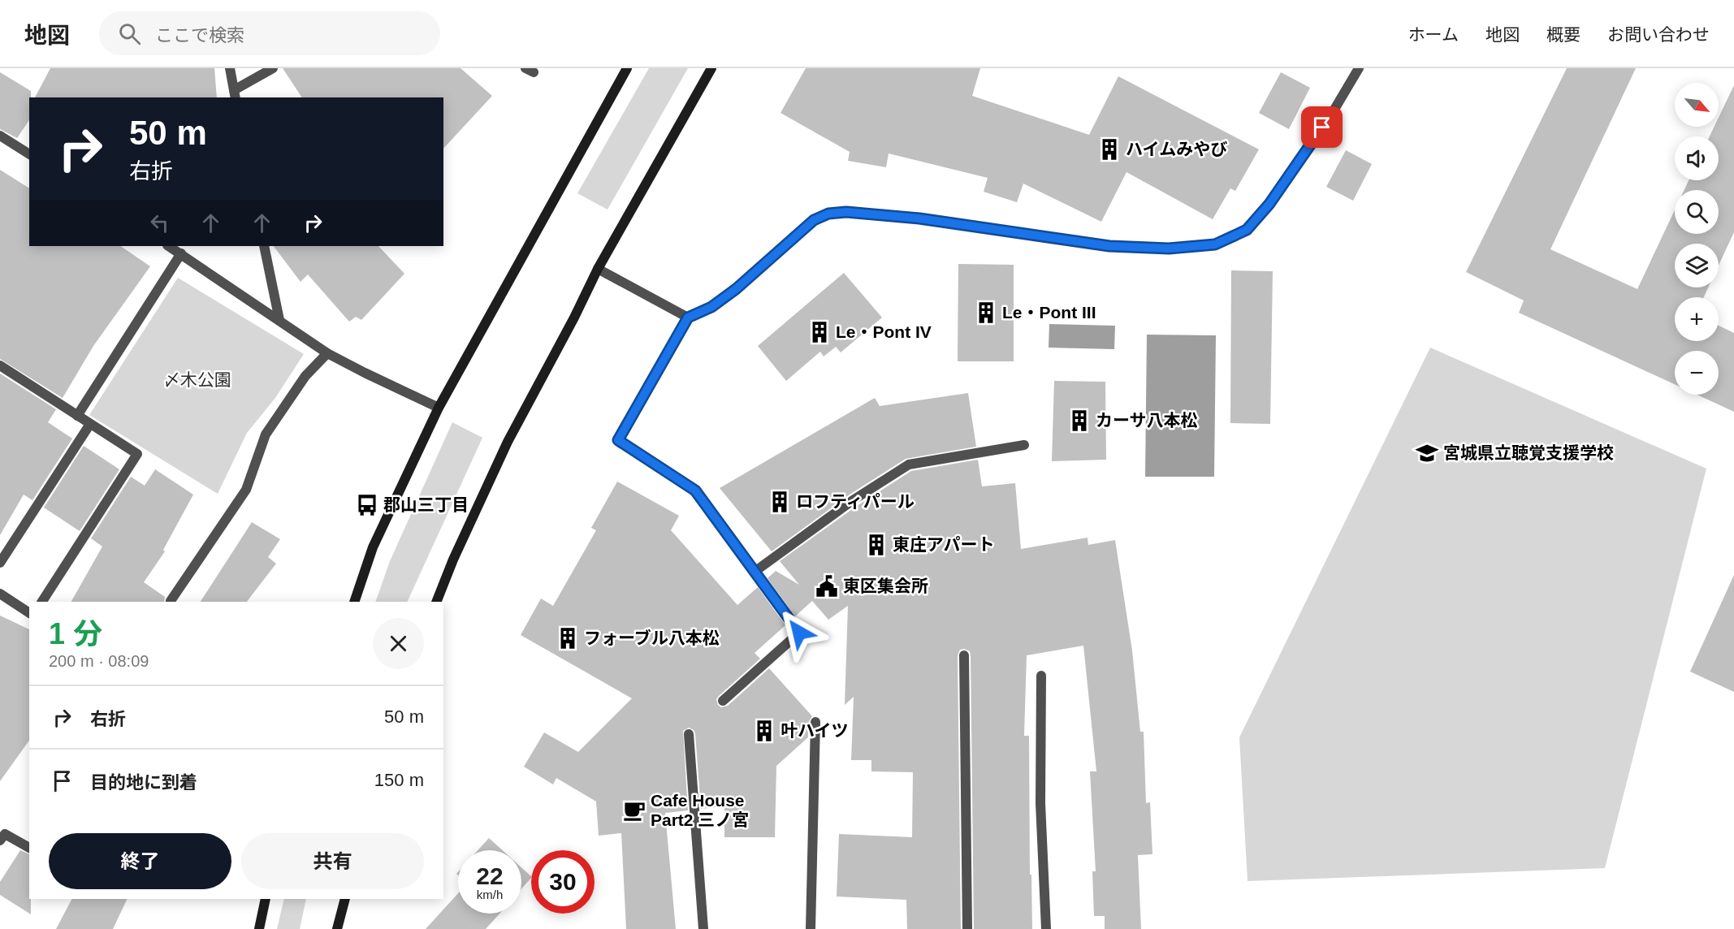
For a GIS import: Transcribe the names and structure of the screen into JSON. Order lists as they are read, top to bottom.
{
  "parks": ["〆木公園"],
  "places": {
    "building": [
      "ハイムみやび",
      "Le・Pont III",
      "Le・Pont IV",
      "カーサ八本松",
      "ロフティパール",
      "東庄アパート",
      "フォーブル八本松",
      "叶ハイツ"
    ],
    "school or university": ["宮城県立聴覚支援学校"],
    "bus stop": ["郡山三丁目"],
    "public building": ["東区集会所"],
    "cafe": ["Cafe House Part2 三ノ宮"]
  },
  "north": "bottom right",
  "page": {
    "header": "地図",
    "search": "ここで検索",
    "nav": [
      "ホーム",
      "地図",
      "概要",
      "お問い合わせ"
    ],
    "map_buttons": ["+", "−"],
    "turn": ["50 m", "右折"],
    "heading": ["1 分", "200 m · 08:09"],
    "list": [
      {
        "name": "右折",
        "value": "50 m"
      },
      {
        "name": "目的地に到着",
        "value": "150 m"
      }
    ],
    "buttons": ["終了", "共有"],
    "speed": "22 km/h",
    "limit": "30"
  }
}
